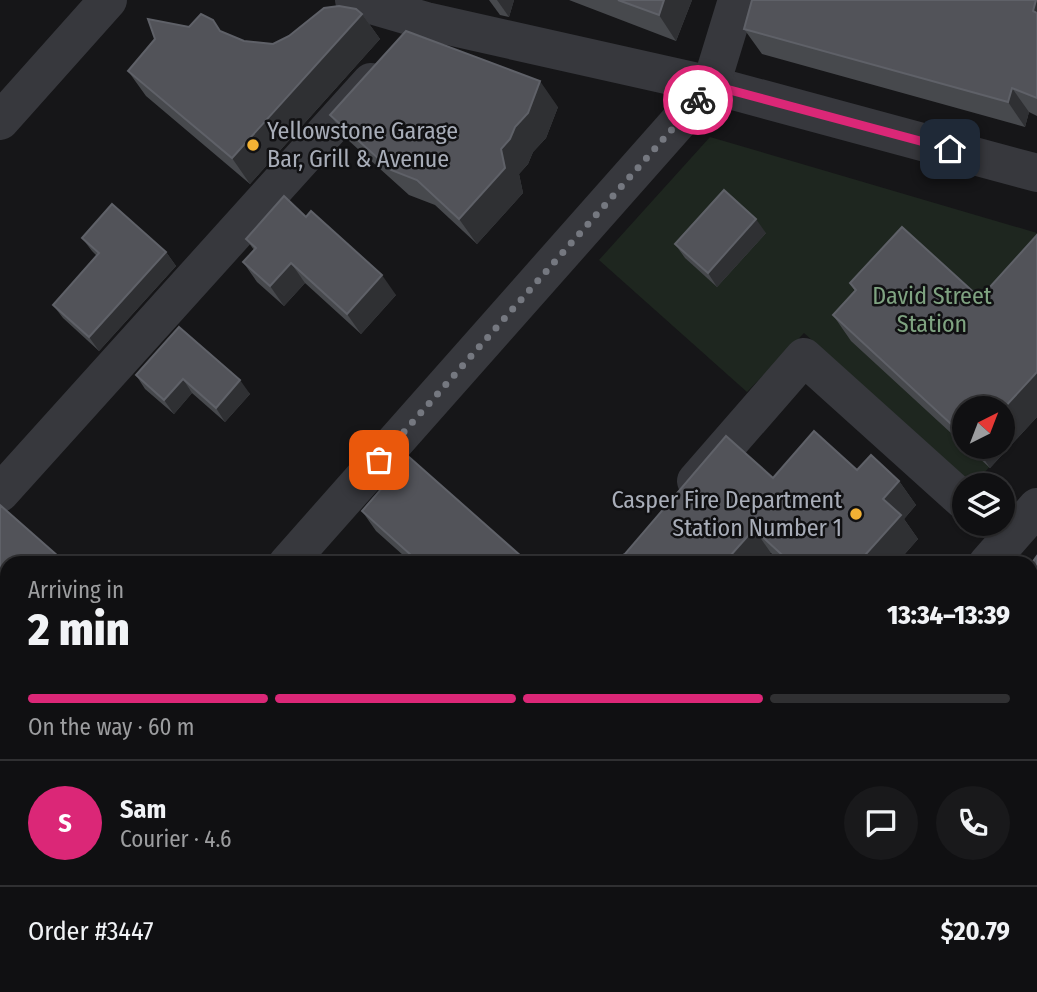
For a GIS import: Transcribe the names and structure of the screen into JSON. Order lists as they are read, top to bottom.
{
  "parks": ["David Street Station"],
  "places": ["Yellowstone Garage Bar, Grill & Avenue", "Casper Fire Department Station Number 1"],
  "north": "top right",
  "page": {
    "heading": ["2 min", "Arriving in", "13:34–13:39"],
    "panel": [
      "Sam",
      "Courier · 4.6",
      "Order #3447",
      "$20.79"
    ],
    "bar": "On the way · 60 m",
    "round": "S"
  }
}
